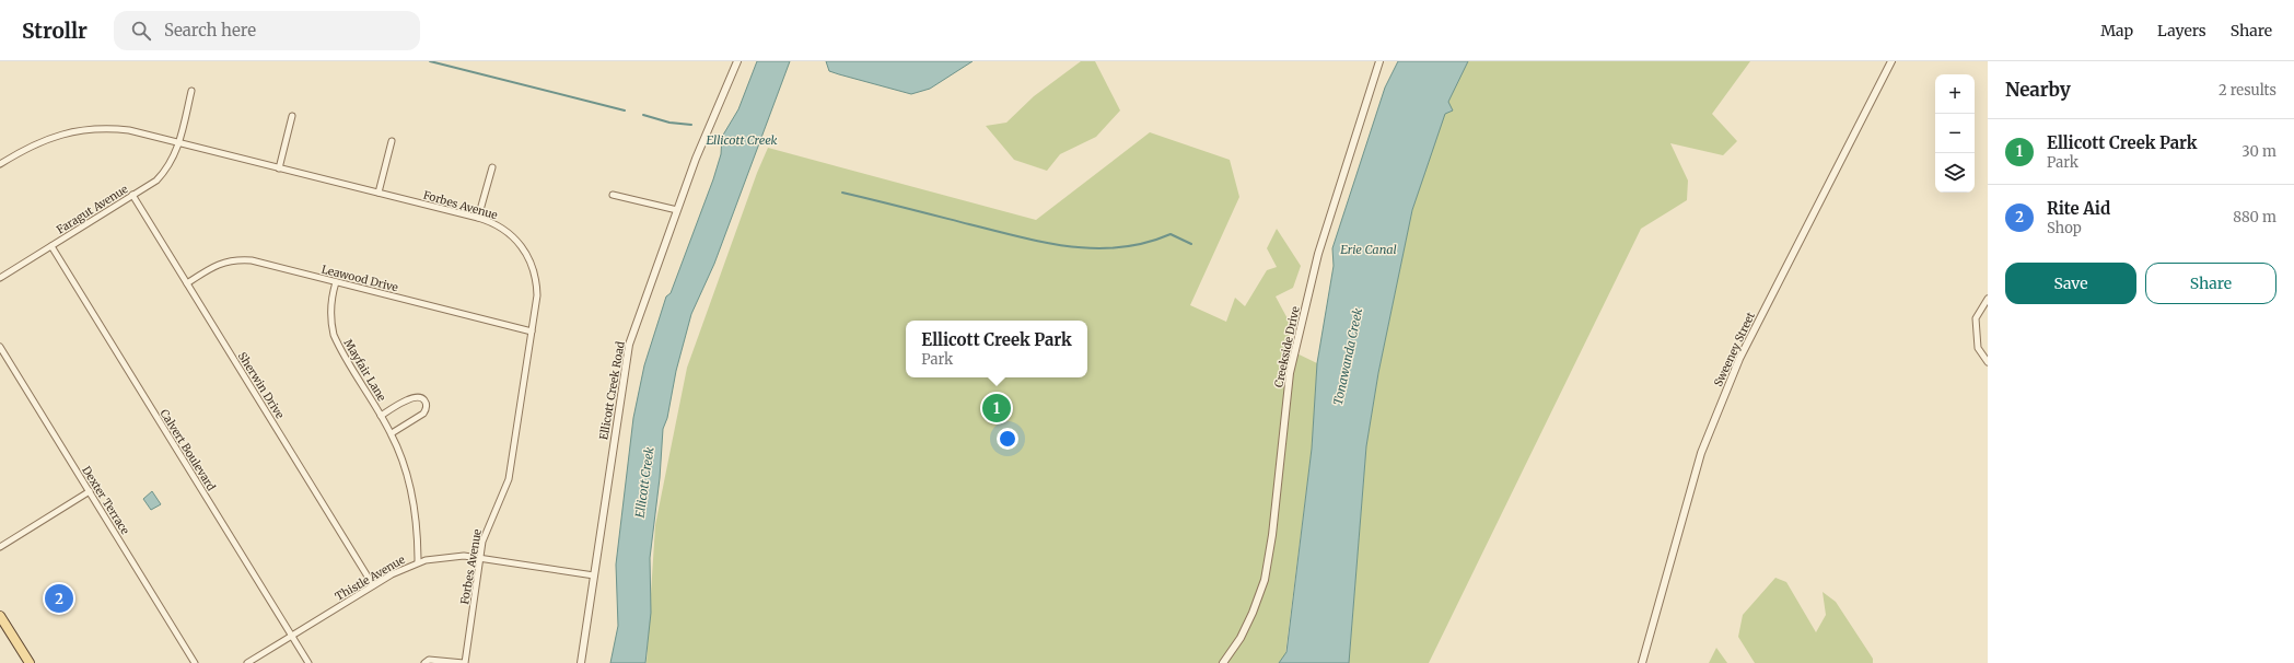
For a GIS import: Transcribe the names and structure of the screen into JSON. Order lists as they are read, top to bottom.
{
  "streets": {
    "street": [
      "Forbes Avenue",
      "Faragut Avenue",
      "Leawood Drive",
      "Creekside Drive",
      "Sweeney Street",
      "Mayfair Lane",
      "Sherwin Drive",
      "Ellicott Creek Road",
      "Calvert Boulevard",
      "Dexter Terrace",
      "Thistle Avenue"
    ]
  },
  "crossings": [
    ["Forbes Avenue", "Faragut Avenue"],
    ["Forbes Avenue", "Leawood Drive"],
    ["Forbes Avenue", "Thistle Avenue"],
    ["Faragut Avenue", "Sherwin Drive"],
    ["Faragut Avenue", "Calvert Boulevard"],
    ["Leawood Drive", "Mayfair Lane"],
    ["Leawood Drive", "Sherwin Drive"],
    ["Mayfair Lane", "Thistle Avenue"],
    ["Sherwin Drive", "Thistle Avenue"],
    ["Ellicott Creek Road", "Thistle Avenue"],
    ["Calvert Boulevard", "Thistle Avenue"]
  ],
  "water": ["Ellicott Creek", "Erie Canal", "Tonawanda Creek"],
  "page": {
    "header": "Strollr",
    "search": "Search here",
    "nav": ["Map", "Layers", "Share"],
    "heading": ["Nearby", "2 results"],
    "map_buttons": ["+", "−"],
    "list": [
      {
        "mark": "1",
        "name": "Ellicott Creek Park",
        "note": "Park",
        "value": "30 m"
      },
      {
        "mark": "2",
        "name": "Rite Aid",
        "note": "Shop",
        "value": "880 m"
      }
    ],
    "buttons": ["Save", "Share"],
    "popup": ["Ellicott Creek Park", "Park"],
    "pins": ["1", "2"]
  }
}
